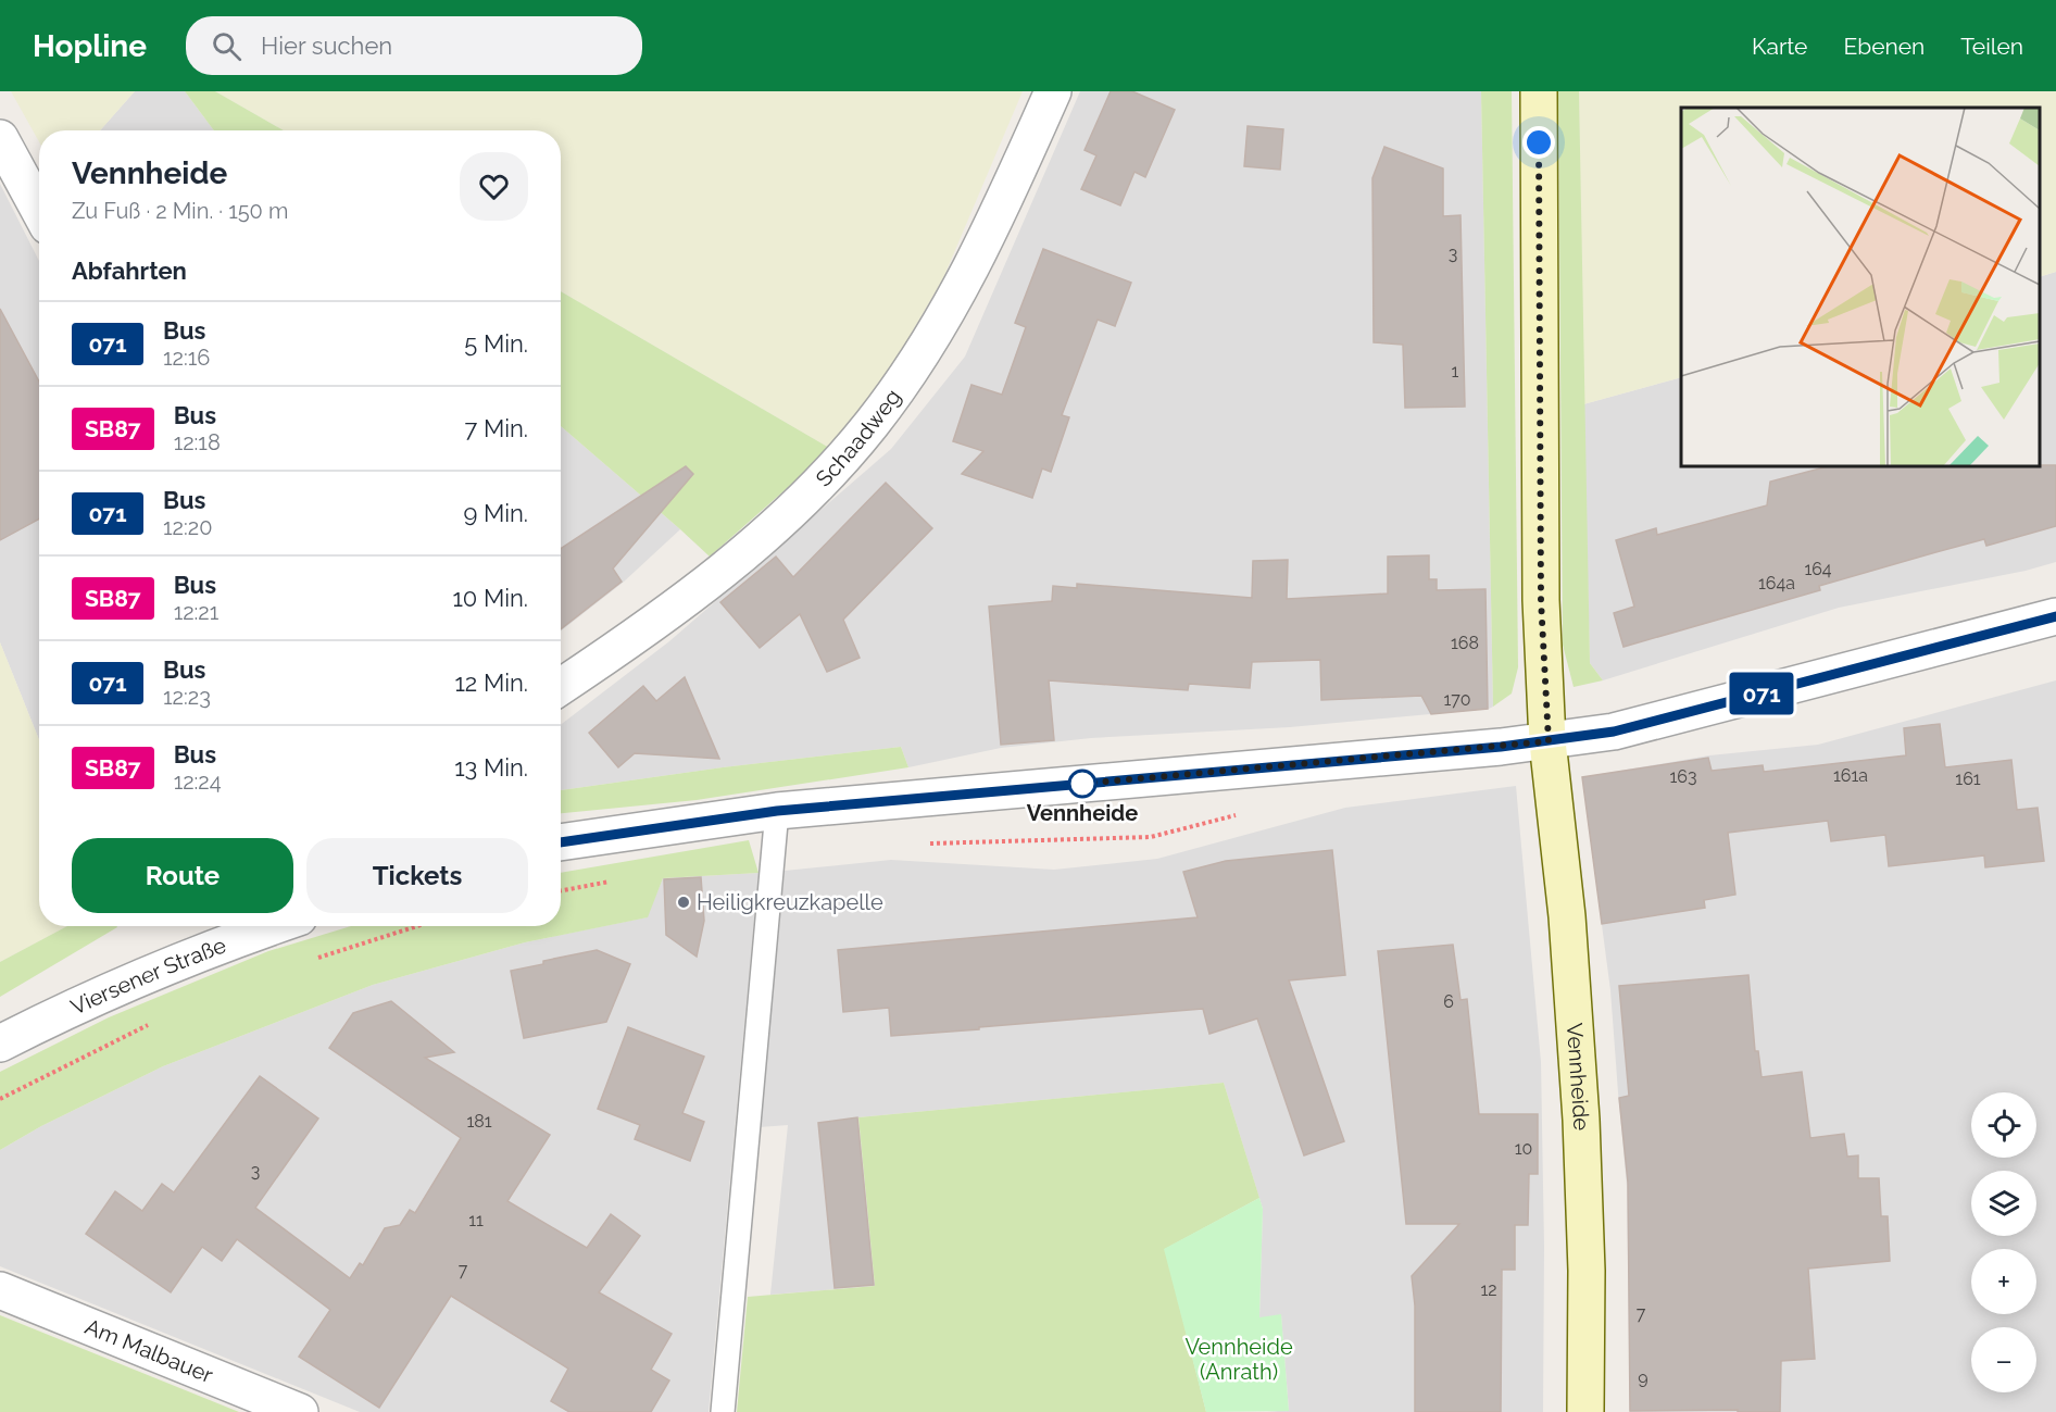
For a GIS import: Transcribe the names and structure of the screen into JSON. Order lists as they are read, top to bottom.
{
  "streets": {
    "main road": ["Vennheide"],
    "street": ["Schaadweg", "Viersener Straße", "Am Malbauer"]
  },
  "parks": ["Vennheide (Anrath)"],
  "places": ["Vennheide", "Heiligkreuzkapelle"],
  "lines": ["bus line 071"],
  "house_numbers": [
    "3",
    "1",
    "164",
    "164a",
    "168",
    "170",
    "161a",
    "163",
    "161",
    "6",
    "181",
    "10",
    "3",
    "11",
    "7",
    "12",
    "7",
    "9"
  ],
  "page": {
    "header": "Hopline",
    "search": "Hier suchen",
    "nav": ["Karte", "Ebenen", "Teilen"],
    "on_map": "071",
    "heading": [
      ["Vennheide", "Zu Fuß · 2 Min. · 150 m"],
      "Abfahrten"
    ],
    "list": [
      {
        "mark": "071",
        "name": "Bus",
        "note": "12:16",
        "value": "5 Min."
      },
      {
        "mark": "SB87",
        "name": "Bus",
        "note": "12:18",
        "value": "7 Min."
      },
      {
        "mark": "071",
        "name": "Bus",
        "note": "12:20",
        "value": "9 Min."
      },
      {
        "mark": "SB87",
        "name": "Bus",
        "note": "12:21",
        "value": "10 Min."
      },
      {
        "mark": "071",
        "name": "Bus",
        "note": "12:23",
        "value": "12 Min."
      },
      {
        "mark": "SB87",
        "name": "Bus",
        "note": "12:24",
        "value": "13 Min."
      }
    ],
    "buttons": ["Route", "Tickets"],
    "map_buttons": ["+", "−"]
  }
}
